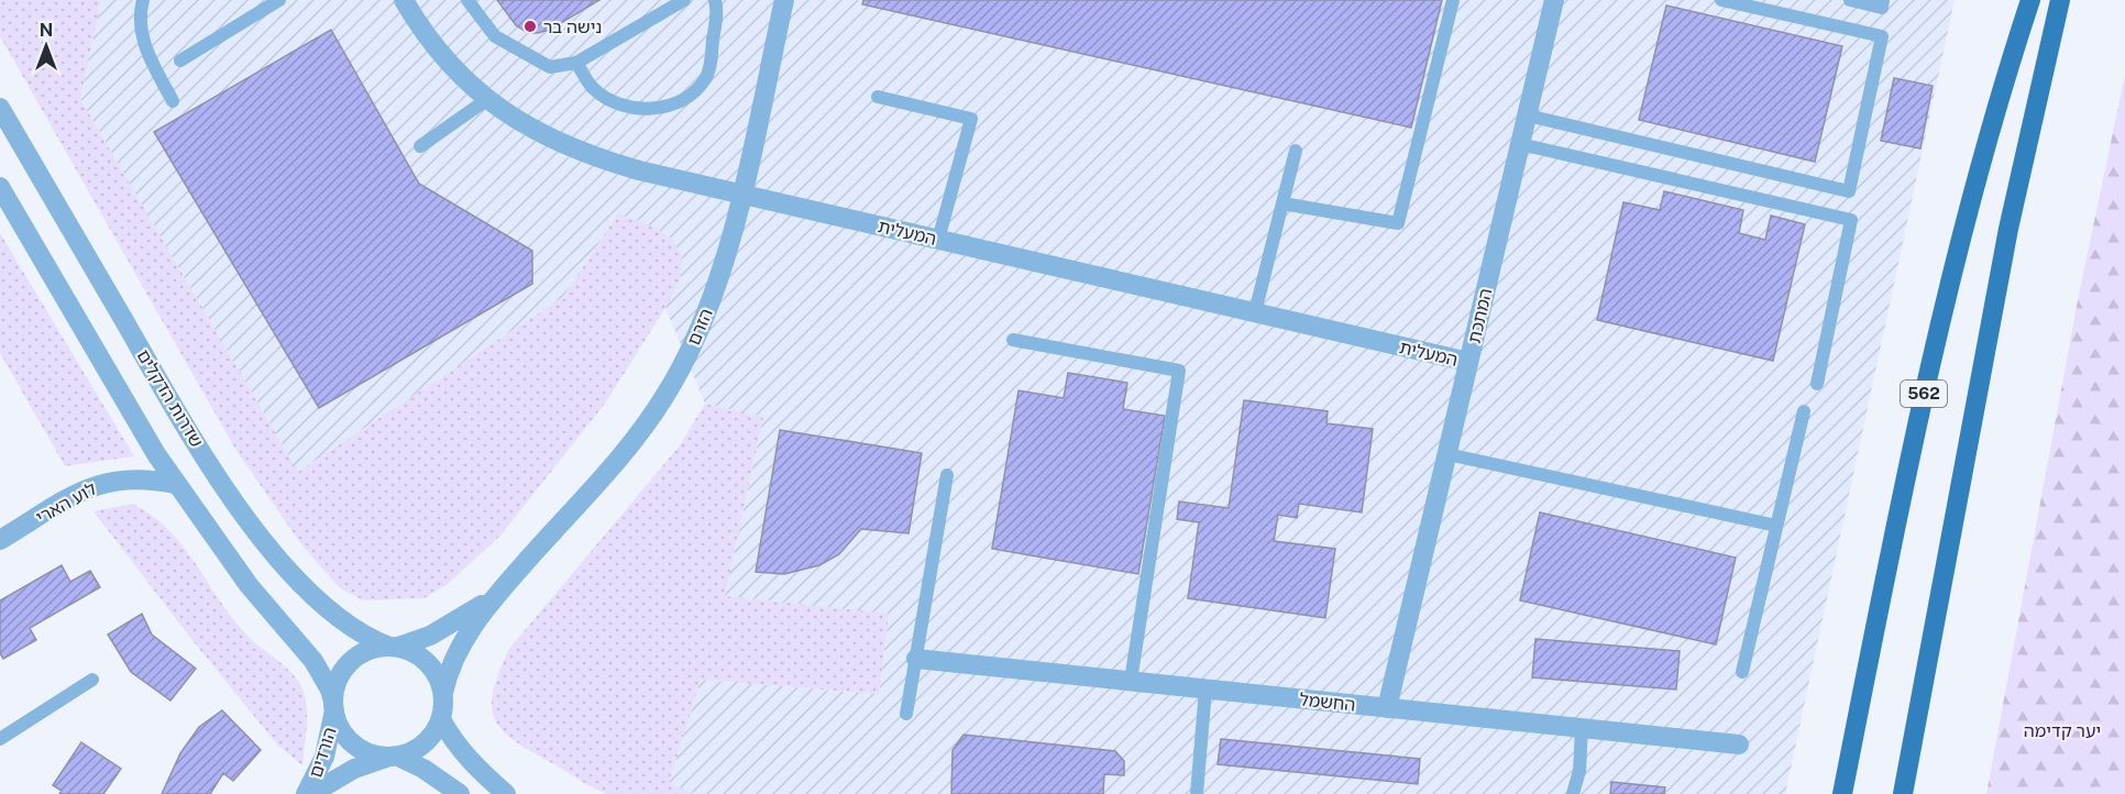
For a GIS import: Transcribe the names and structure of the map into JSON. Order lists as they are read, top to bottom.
{
  "streets": {
    "main road": ["562"],
    "street": [
      "המעלית",
      "המתכת",
      "הזרם",
      "שדרות הדקלים",
      "לוע הארי",
      "החשמל",
      "הורדים"
    ]
  },
  "crossings": [
    ["המעלית", "המתכת"],
    ["המעלית", "הזרם"],
    ["המתכת", "החשמל"],
    ["הזרם", "שדרות הדקלים"],
    ["הזרם", "הורדים"],
    ["שדרות הדקלים", "הורדים"]
  ],
  "parks": ["יער קדימה"],
  "places": ["נישה בר"],
  "north": "top"
}
